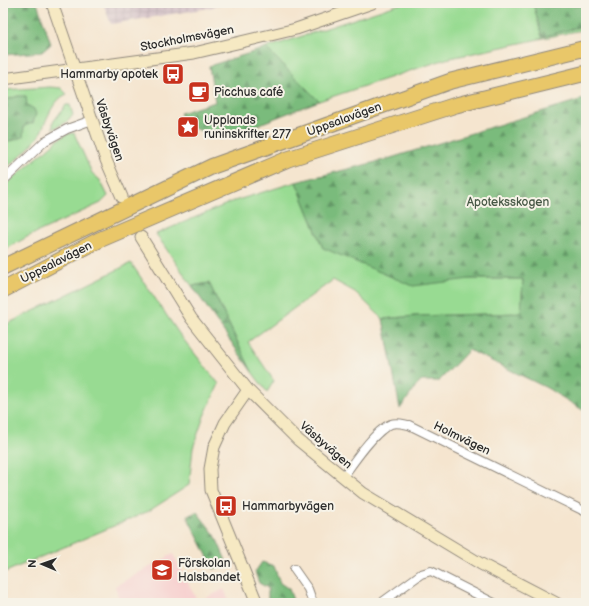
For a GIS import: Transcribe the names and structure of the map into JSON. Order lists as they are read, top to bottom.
{
  "streets": {
    "highway": ["Uppsalavägen"],
    "street": ["Stockholmsvägen", "Väsbyvägen", "Holmvägen"]
  },
  "crossings": [
    ["Stockholmsvägen", "Väsbyvägen"],
    ["Väsbyvägen", "Holmvägen"]
  ],
  "parks": ["Apoteksskogen"],
  "places": {
    "bus stop": ["Hammarby apotek", "Hammarbyvägen"],
    "cafe": ["Picchus café"],
    "place": ["Upplands runinskrifter 277"],
    "school or university": ["Förskolan Halsbandet"]
  },
  "north": "left"
}
